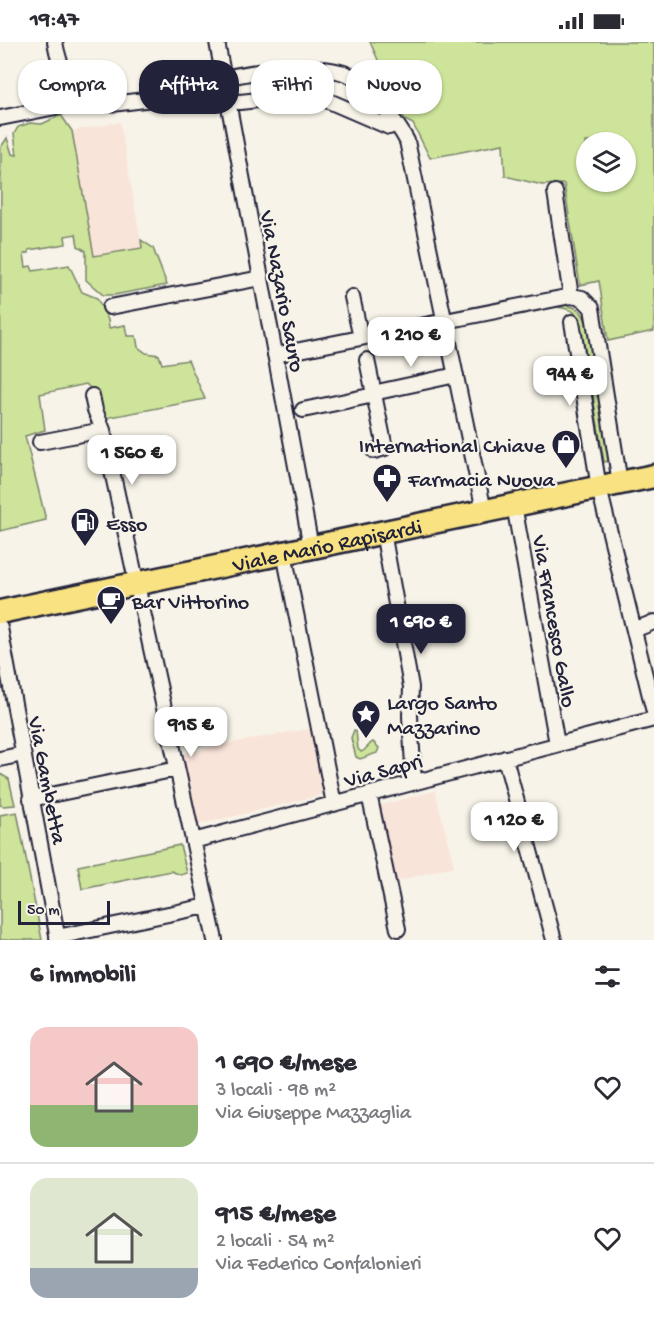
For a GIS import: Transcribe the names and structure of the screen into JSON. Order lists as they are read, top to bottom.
{
  "streets": {
    "main road": ["Viale Mario Rapisardi"],
    "street": [
      "Via Nazario Sauro",
      "Via Francesco Gallo",
      "Via Sapri",
      "Via Gambetta"
    ]
  },
  "crossings": [
    ["Via Nazario Sauro", "Viale Mario Rapisardi"],
    ["Viale Mario Rapisardi", "Via Francesco Gallo"],
    ["Via Francesco Gallo", "Via Sapri"]
  ],
  "places": {
    "shop": ["International Chiave"],
    "pharmacy": ["Farmacia Nuova"],
    "fuel station": ["Esso"],
    "cafe": ["Bar Vittorino"],
    "place": ["Largo Santo Mazzarino"]
  },
  "scale_bar": "50 m",
  "page": {
    "status": "19:47",
    "chip": [
      "Compra",
      "Affitta",
      "Filtri",
      "Nuovo"
    ],
    "price": [
      "1 210 €",
      "944 €",
      "1 560 €",
      "1 690 €",
      "915 €",
      "1 120 €"
    ],
    "scale": "50 m",
    "heading": "6 immobili",
    "list": [
      {
        "name": "1 690 €/mese",
        "note": "3 locali · 98 m² · Via Giuseppe Mazzaglia"
      },
      {
        "name": "915 €/mese",
        "note": "2 locali · 54 m² · Via Federico Confalonieri"
      }
    ]
  }
}
